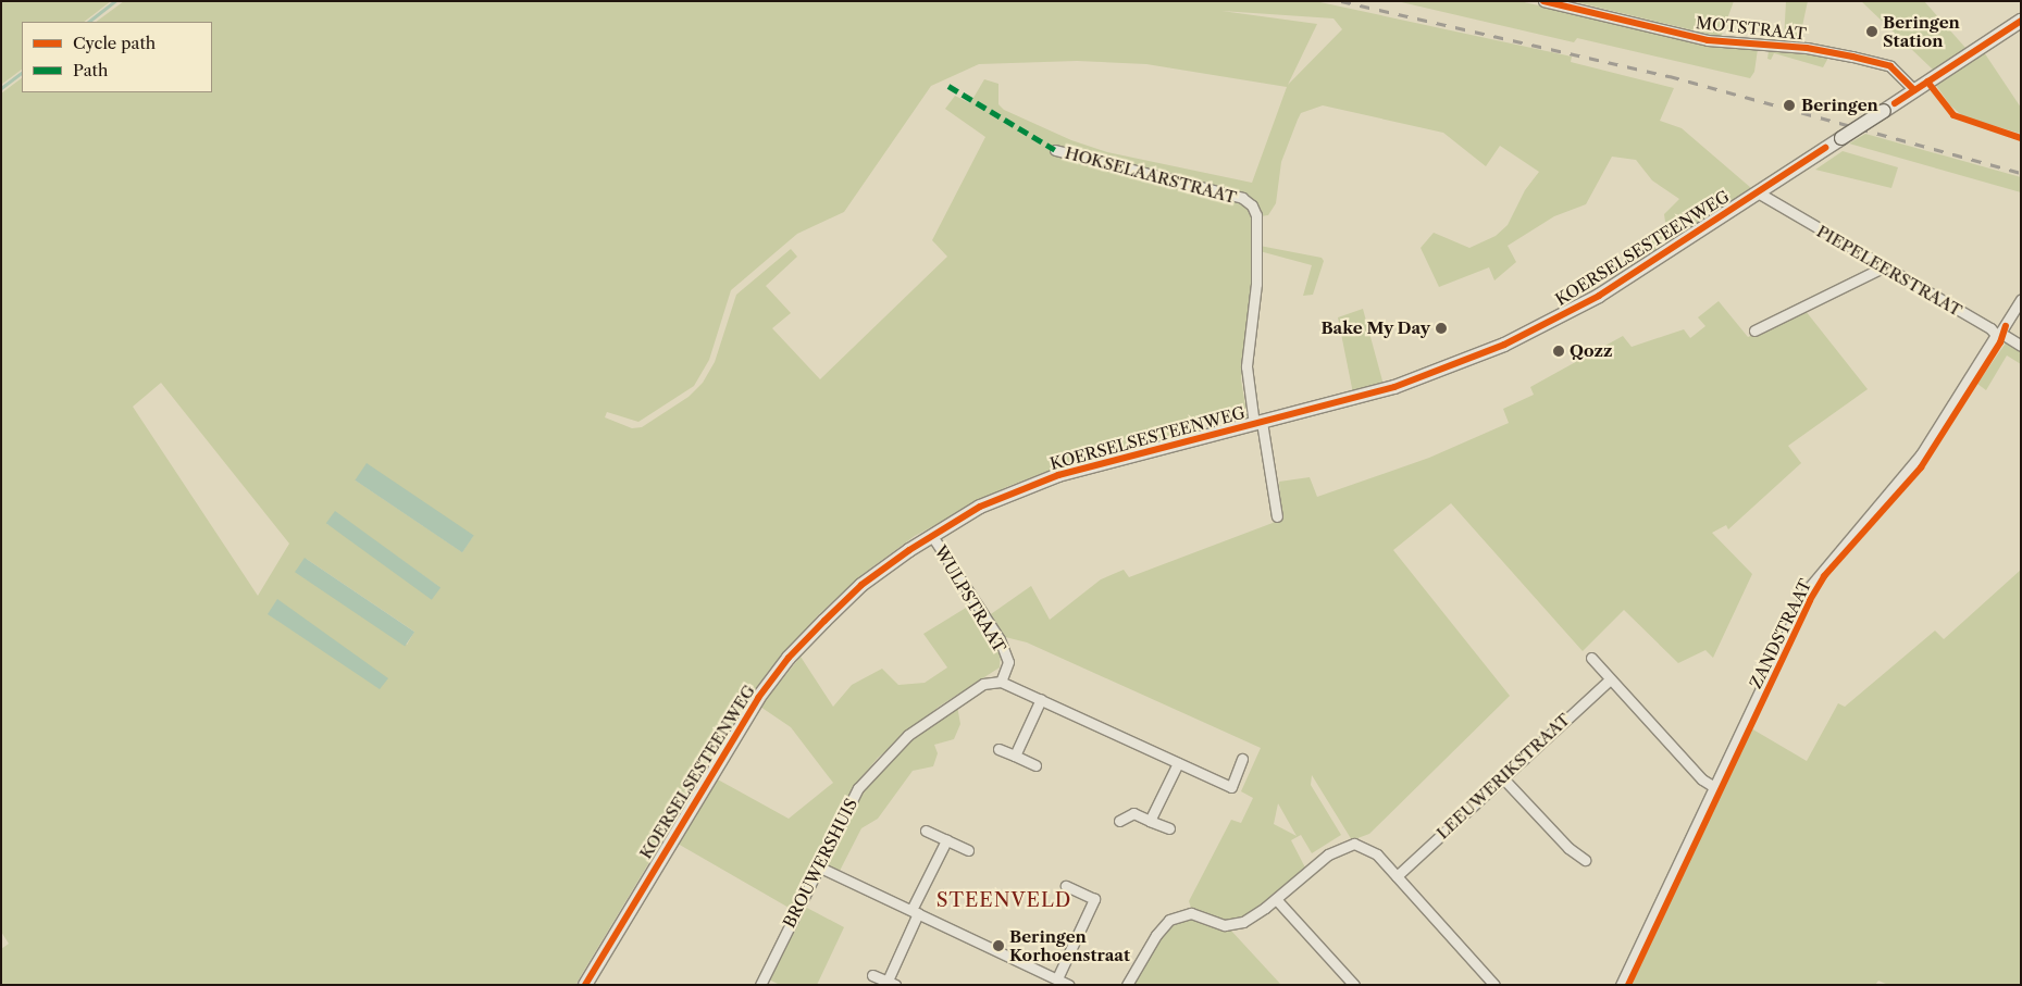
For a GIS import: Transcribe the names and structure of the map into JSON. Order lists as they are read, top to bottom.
{
  "streets": {
    "street": [
      "MOTSTRAAT",
      "HOKSELAARSTRAAT",
      "KOERSELSESTEENWEG",
      "PIEPELEERSTRAAT",
      "WULPSTRAAT",
      "ZANDSTRAAT",
      "LEEUWERIKSTRAAT",
      "BROUWERSHUIS"
    ]
  },
  "crossings": [
    ["MOTSTRAAT", "KOERSELSESTEENWEG"],
    ["HOKSELAARSTRAAT", "KOERSELSESTEENWEG"],
    ["KOERSELSESTEENWEG", "PIEPELEERSTRAAT"],
    ["KOERSELSESTEENWEG", "WULPSTRAAT"],
    ["PIEPELEERSTRAAT", "ZANDSTRAAT"],
    ["WULPSTRAAT", "BROUWERSHUIS"]
  ],
  "districts": ["STEENVELD"],
  "places": [
    "Beringen Station",
    "Beringen",
    "Bake My Day",
    "Qozz",
    "Beringen Korhoenstraat"
  ],
  "legend": ["Cycle path", "Path"]
}
